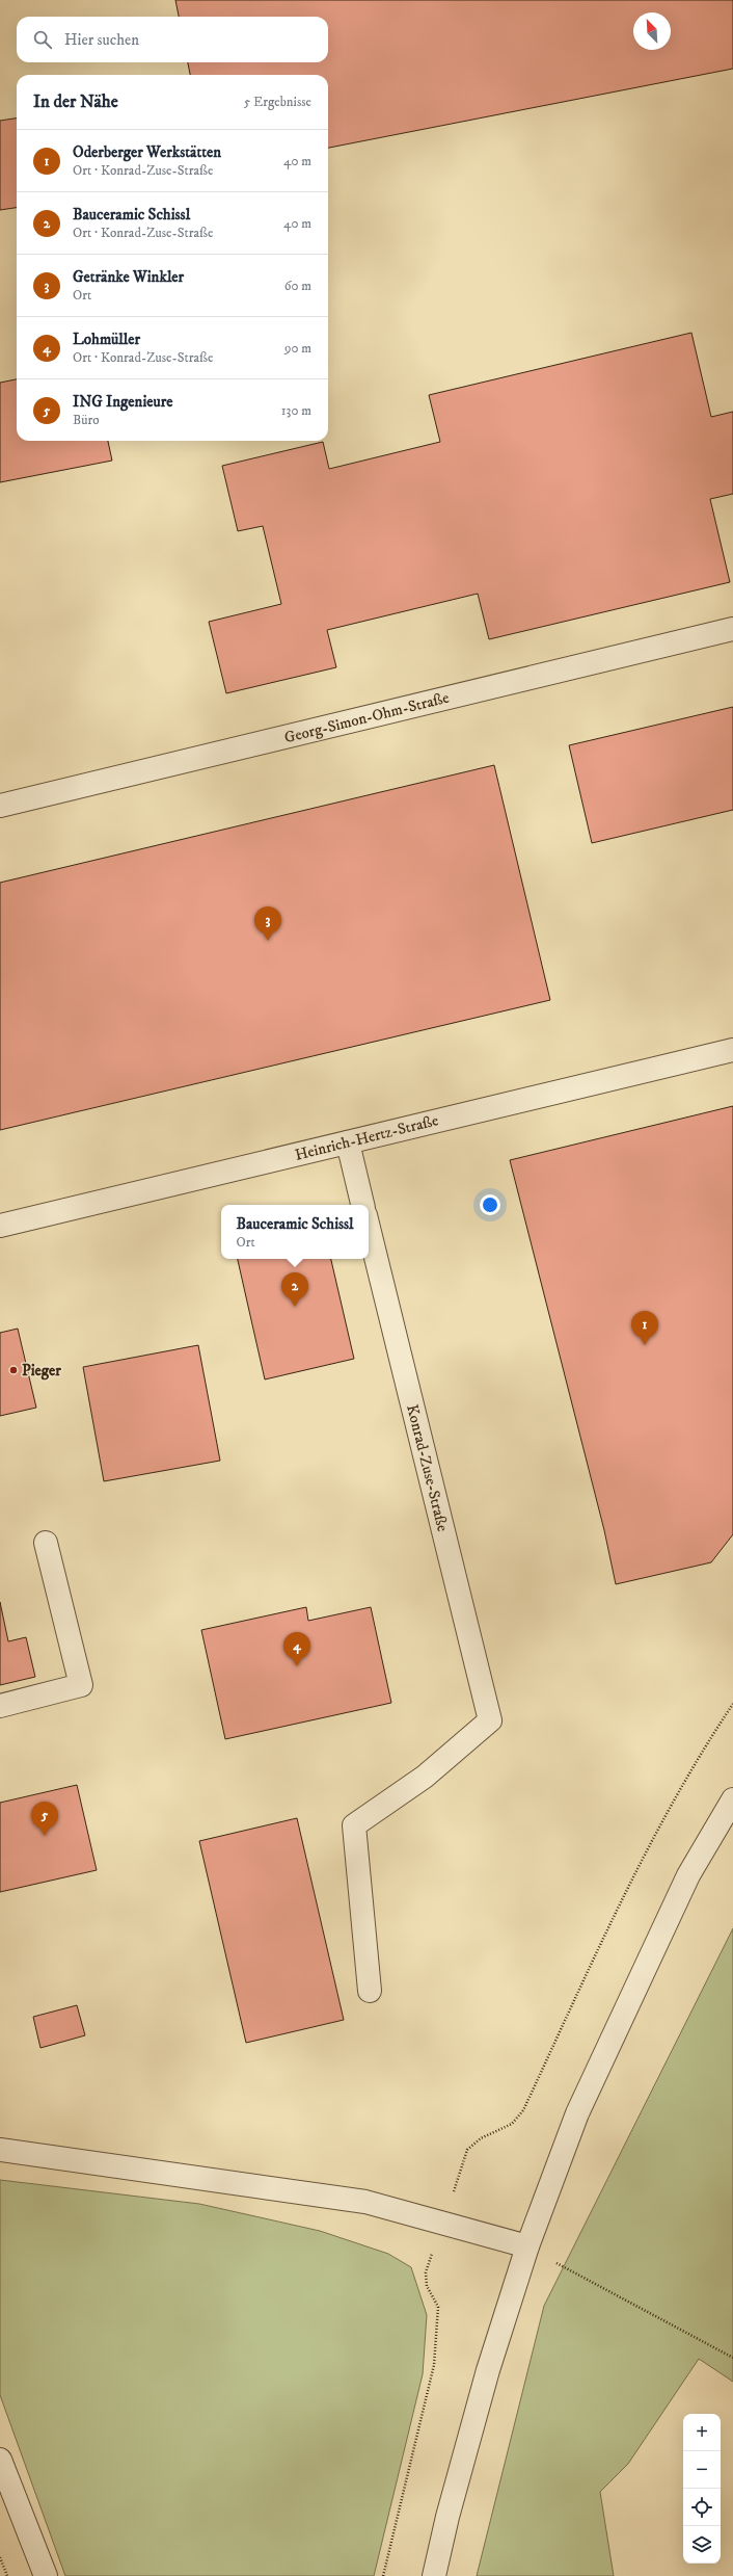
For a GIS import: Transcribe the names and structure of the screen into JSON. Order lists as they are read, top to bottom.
{
  "streets": {
    "street": ["Georg-Simon-Ohm-Straße", "Heinrich-Hertz-Straße", "Konrad-Zuse-Straße"]
  },
  "places": ["Pieger"],
  "north": "top left",
  "page": {
    "search": "Hier suchen",
    "heading": ["In der Nähe", "5 Ergebnisse"],
    "list": [
      {
        "mark": "1",
        "name": "Oderberger Werkstätten",
        "note": "Ort · Konrad-Zuse-Straße",
        "value": "40 m"
      },
      {
        "mark": "2",
        "name": "Bauceramic Schissl",
        "note": "Ort · Konrad-Zuse-Straße",
        "value": "40 m"
      },
      {
        "mark": "3",
        "name": "Getränke Winkler",
        "note": "Ort",
        "value": "60 m"
      },
      {
        "mark": "4",
        "name": "Lohmüller",
        "note": "Ort · Konrad-Zuse-Straße",
        "value": "90 m"
      },
      {
        "mark": "5",
        "name": "ING Ingenieure",
        "note": "Büro",
        "value": "130 m"
      }
    ],
    "pins": [
      "3",
      "2",
      "1",
      "4",
      "5"
    ],
    "popup": ["Bauceramic Schissl", "Ort"],
    "map_buttons": ["+", "−"]
  }
}
